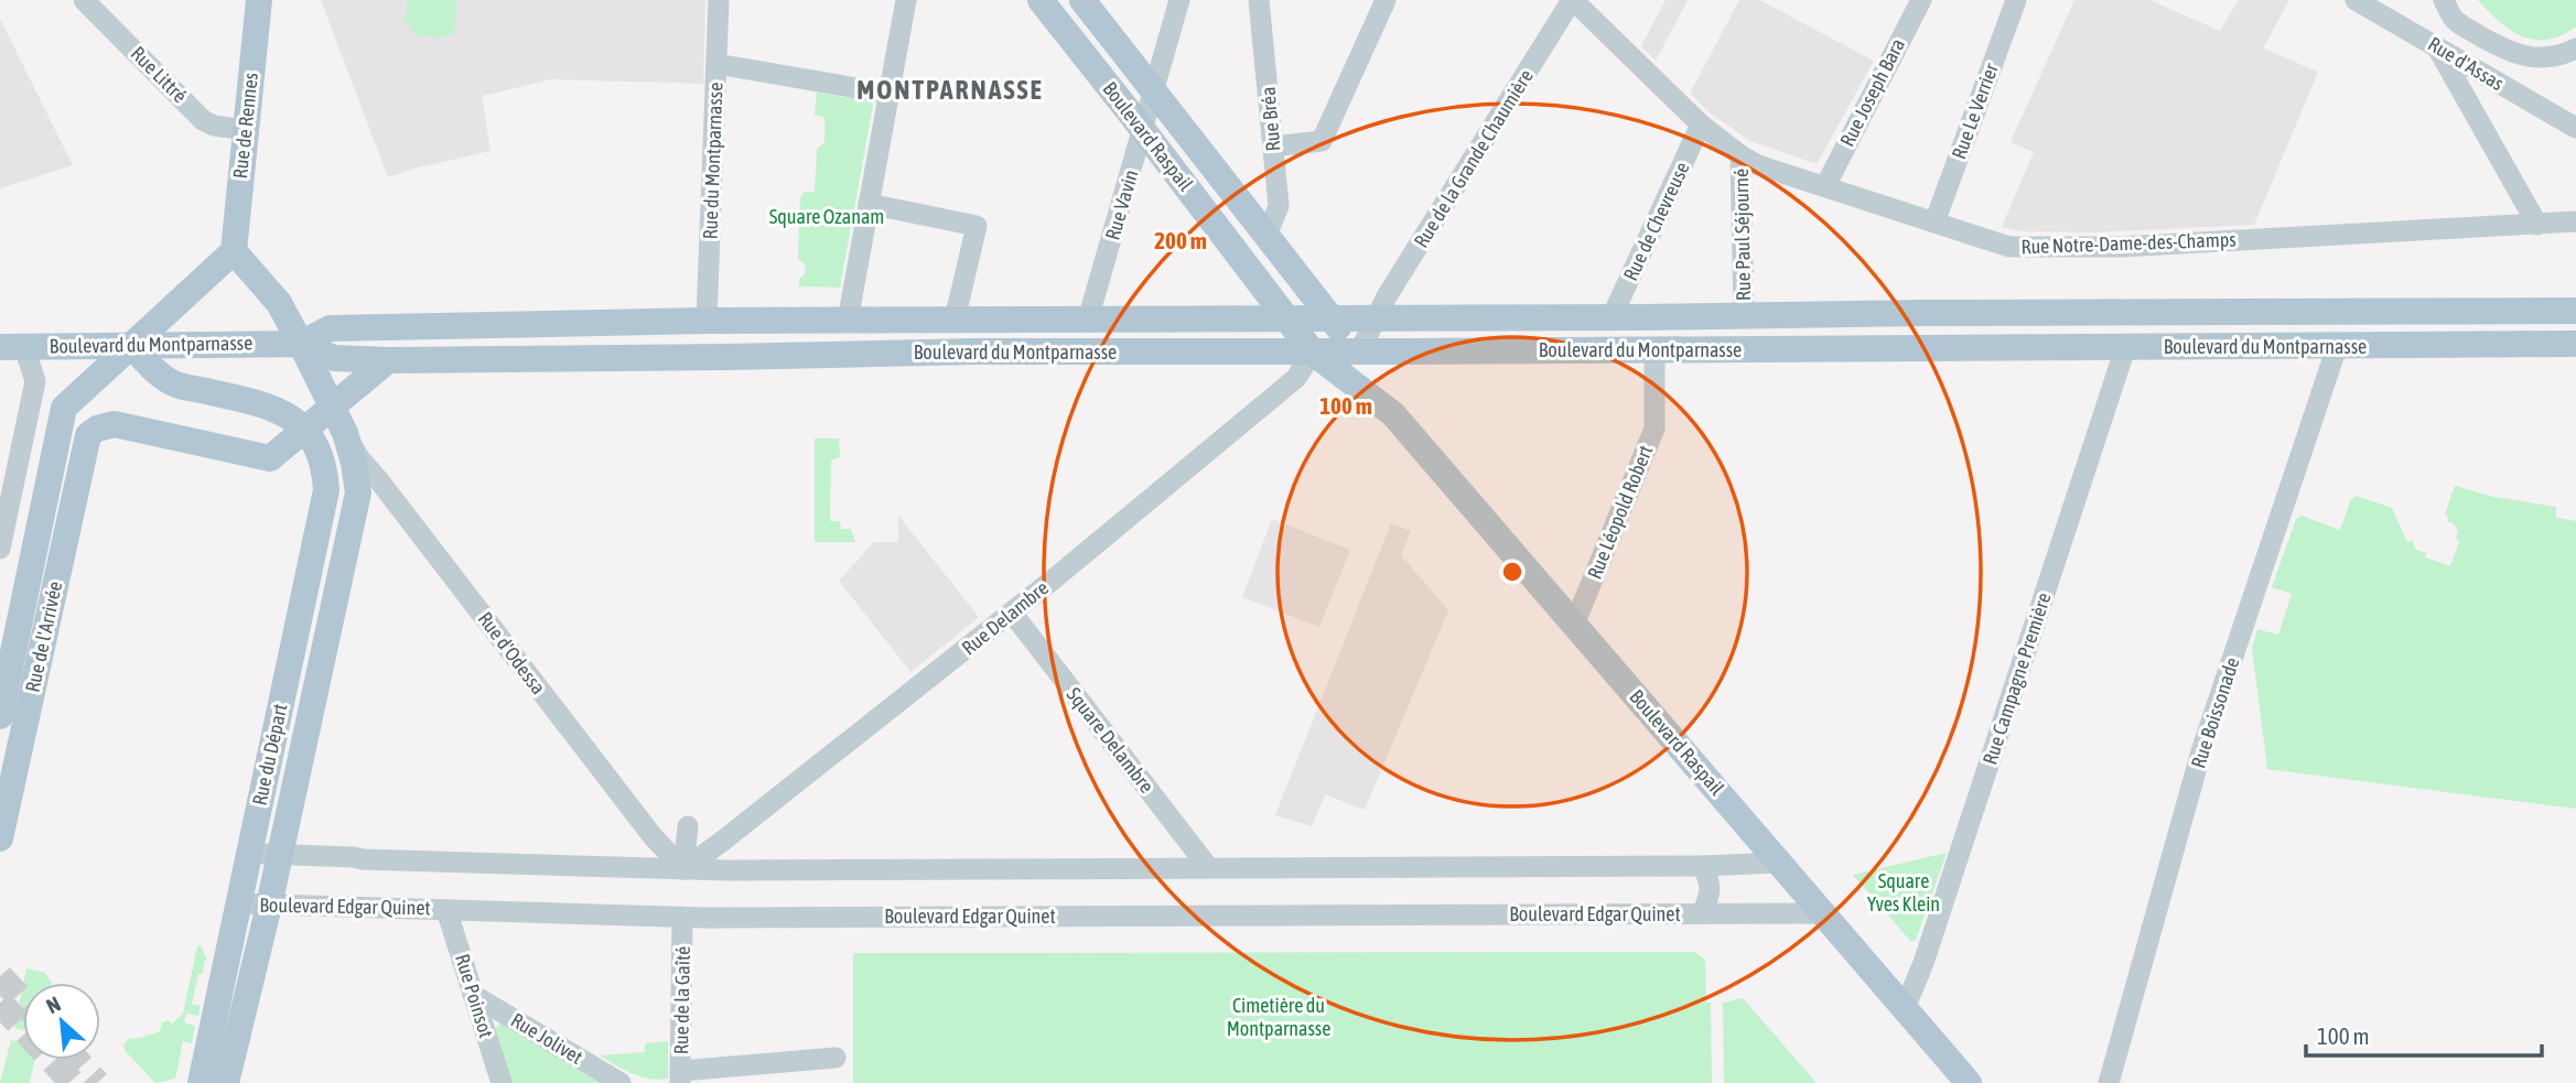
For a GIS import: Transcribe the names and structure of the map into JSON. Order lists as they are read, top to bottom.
{
  "streets": {
    "main road": [
      "Rue de Rennes",
      "Boulevard Raspail",
      "Boulevard du Montparnasse",
      "Rue de l'Arrivée",
      "Rue du Départ"
    ],
    "street": [
      "Rue d'Assas",
      "Rue Littré",
      "Rue Joseph Bara",
      "Rue Le Verrier",
      "Rue Bréa",
      "Rue de la Grande Chaumière",
      "Rue du Montparnasse",
      "Rue Vavin",
      "Rue de Chevreuse",
      "Rue Paul Séjourné",
      "Rue Notre-Dame-des-Champs",
      "Rue Léopold Robert",
      "Rue Delambre",
      "Rue d'Odessa",
      "Rue Campagne Première",
      "Rue Boissonade",
      "Square Delambre",
      "Boulevard Edgar Quinet",
      "Rue Poinsot",
      "Rue de la Gaîté",
      "Rue Jolivet"
    ]
  },
  "crossings": [
    ["Rue Littré", "Rue de Rennes"],
    ["Rue Joseph Bara", "Rue Notre-Dame-des-Champs"],
    ["Rue Le Verrier", "Rue Notre-Dame-des-Champs"],
    ["Rue Bréa", "Boulevard Raspail"],
    ["Rue de Rennes", "Rue de l'Arrivée"],
    ["Rue de Rennes", "Rue du Départ"],
    ["Boulevard Raspail", "Rue Vavin"],
    ["Boulevard Raspail", "Boulevard du Montparnasse"],
    ["Boulevard Raspail", "Rue Léopold Robert"],
    ["Boulevard Raspail", "Rue Delambre"],
    ["Boulevard Raspail", "Rue Campagne Première"],
    ["Boulevard Raspail", "Boulevard Edgar Quinet"],
    ["Rue de la Grande Chaumière", "Rue Notre-Dame-des-Champs"],
    ["Rue de la Grande Chaumière", "Boulevard du Montparnasse"],
    ["Rue du Montparnasse", "Boulevard du Montparnasse"],
    ["Rue Vavin", "Boulevard du Montparnasse"],
    ["Rue de Chevreuse", "Rue Notre-Dame-des-Champs"],
    ["Rue de Chevreuse", "Boulevard du Montparnasse"],
    ["Rue Paul Séjourné", "Rue Notre-Dame-des-Champs"],
    ["Rue Paul Séjourné", "Boulevard du Montparnasse"],
    ["Boulevard du Montparnasse", "Rue Léopold Robert"],
    ["Boulevard du Montparnasse", "Rue Delambre"],
    ["Boulevard du Montparnasse", "Rue de l'Arrivée"],
    ["Boulevard du Montparnasse", "Rue Campagne Première"],
    ["Boulevard du Montparnasse", "Rue Boissonade"],
    ["Boulevard du Montparnasse", "Rue du Départ"],
    ["Rue Delambre", "Rue d'Odessa"],
    ["Rue Delambre", "Square Delambre"],
    ["Rue de l'Arrivée", "Rue du Départ"],
    ["Rue d'Odessa", "Rue du Départ"],
    ["Rue du Départ", "Boulevard Edgar Quinet"],
    ["Boulevard Edgar Quinet", "Rue Poinsot"],
    ["Boulevard Edgar Quinet", "Rue de la Gaîté"],
    ["Rue Poinsot", "Rue Jolivet"]
  ],
  "districts": ["MONTPARNASSE"],
  "parks": ["Square Ozanam", "Square Yves Klein", "Cimetière du Montparnasse"],
  "scale_bar": "100 m",
  "north": "top left",
  "rings": ["200 m", "100 m"]
}
